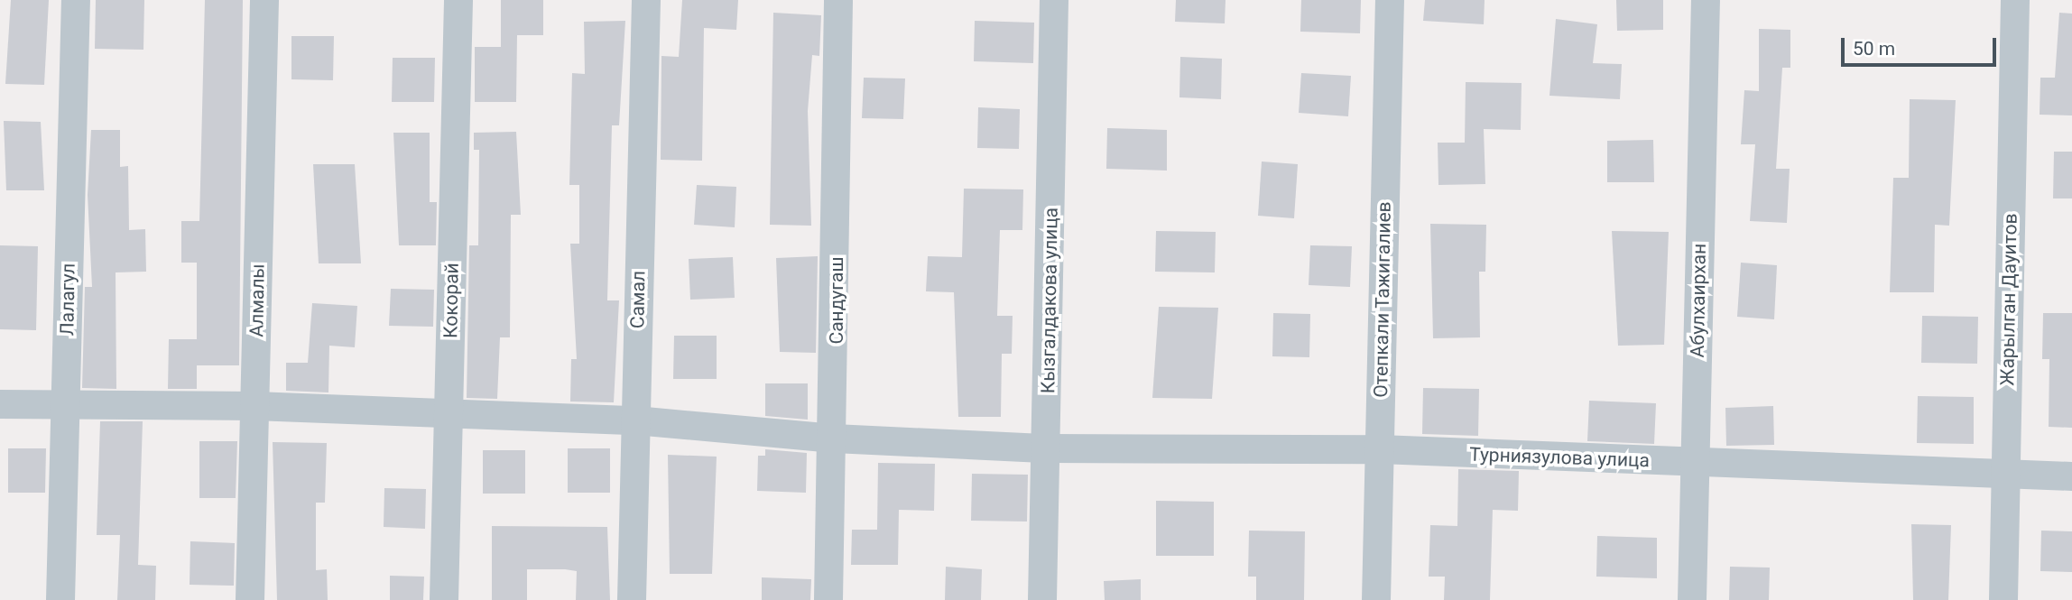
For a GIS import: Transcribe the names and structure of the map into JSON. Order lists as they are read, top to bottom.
{
  "streets": {
    "street": [
      "Лалагул",
      "Самал",
      "Отепкали Тажигалиев",
      "Жарылган Дауитов",
      "Алмалы",
      "Кокорай",
      "Сандугаш",
      "Кызгалдакова улица",
      "Абулхаирхан",
      "Турниязулова улица"
    ]
  },
  "crossings": [
    ["Лалагул", "Турниязулова улица"],
    ["Самал", "Турниязулова улица"],
    ["Отепкали Тажигалиев", "Турниязулова улица"],
    ["Жарылган Дауитов", "Турниязулова улица"],
    ["Алмалы", "Турниязулова улица"],
    ["Кокорай", "Турниязулова улица"],
    ["Сандугаш", "Турниязулова улица"],
    ["Кызгалдакова улица", "Турниязулова улица"],
    ["Абулхаирхан", "Турниязулова улица"]
  ],
  "scale_bar": "50 m"
}
